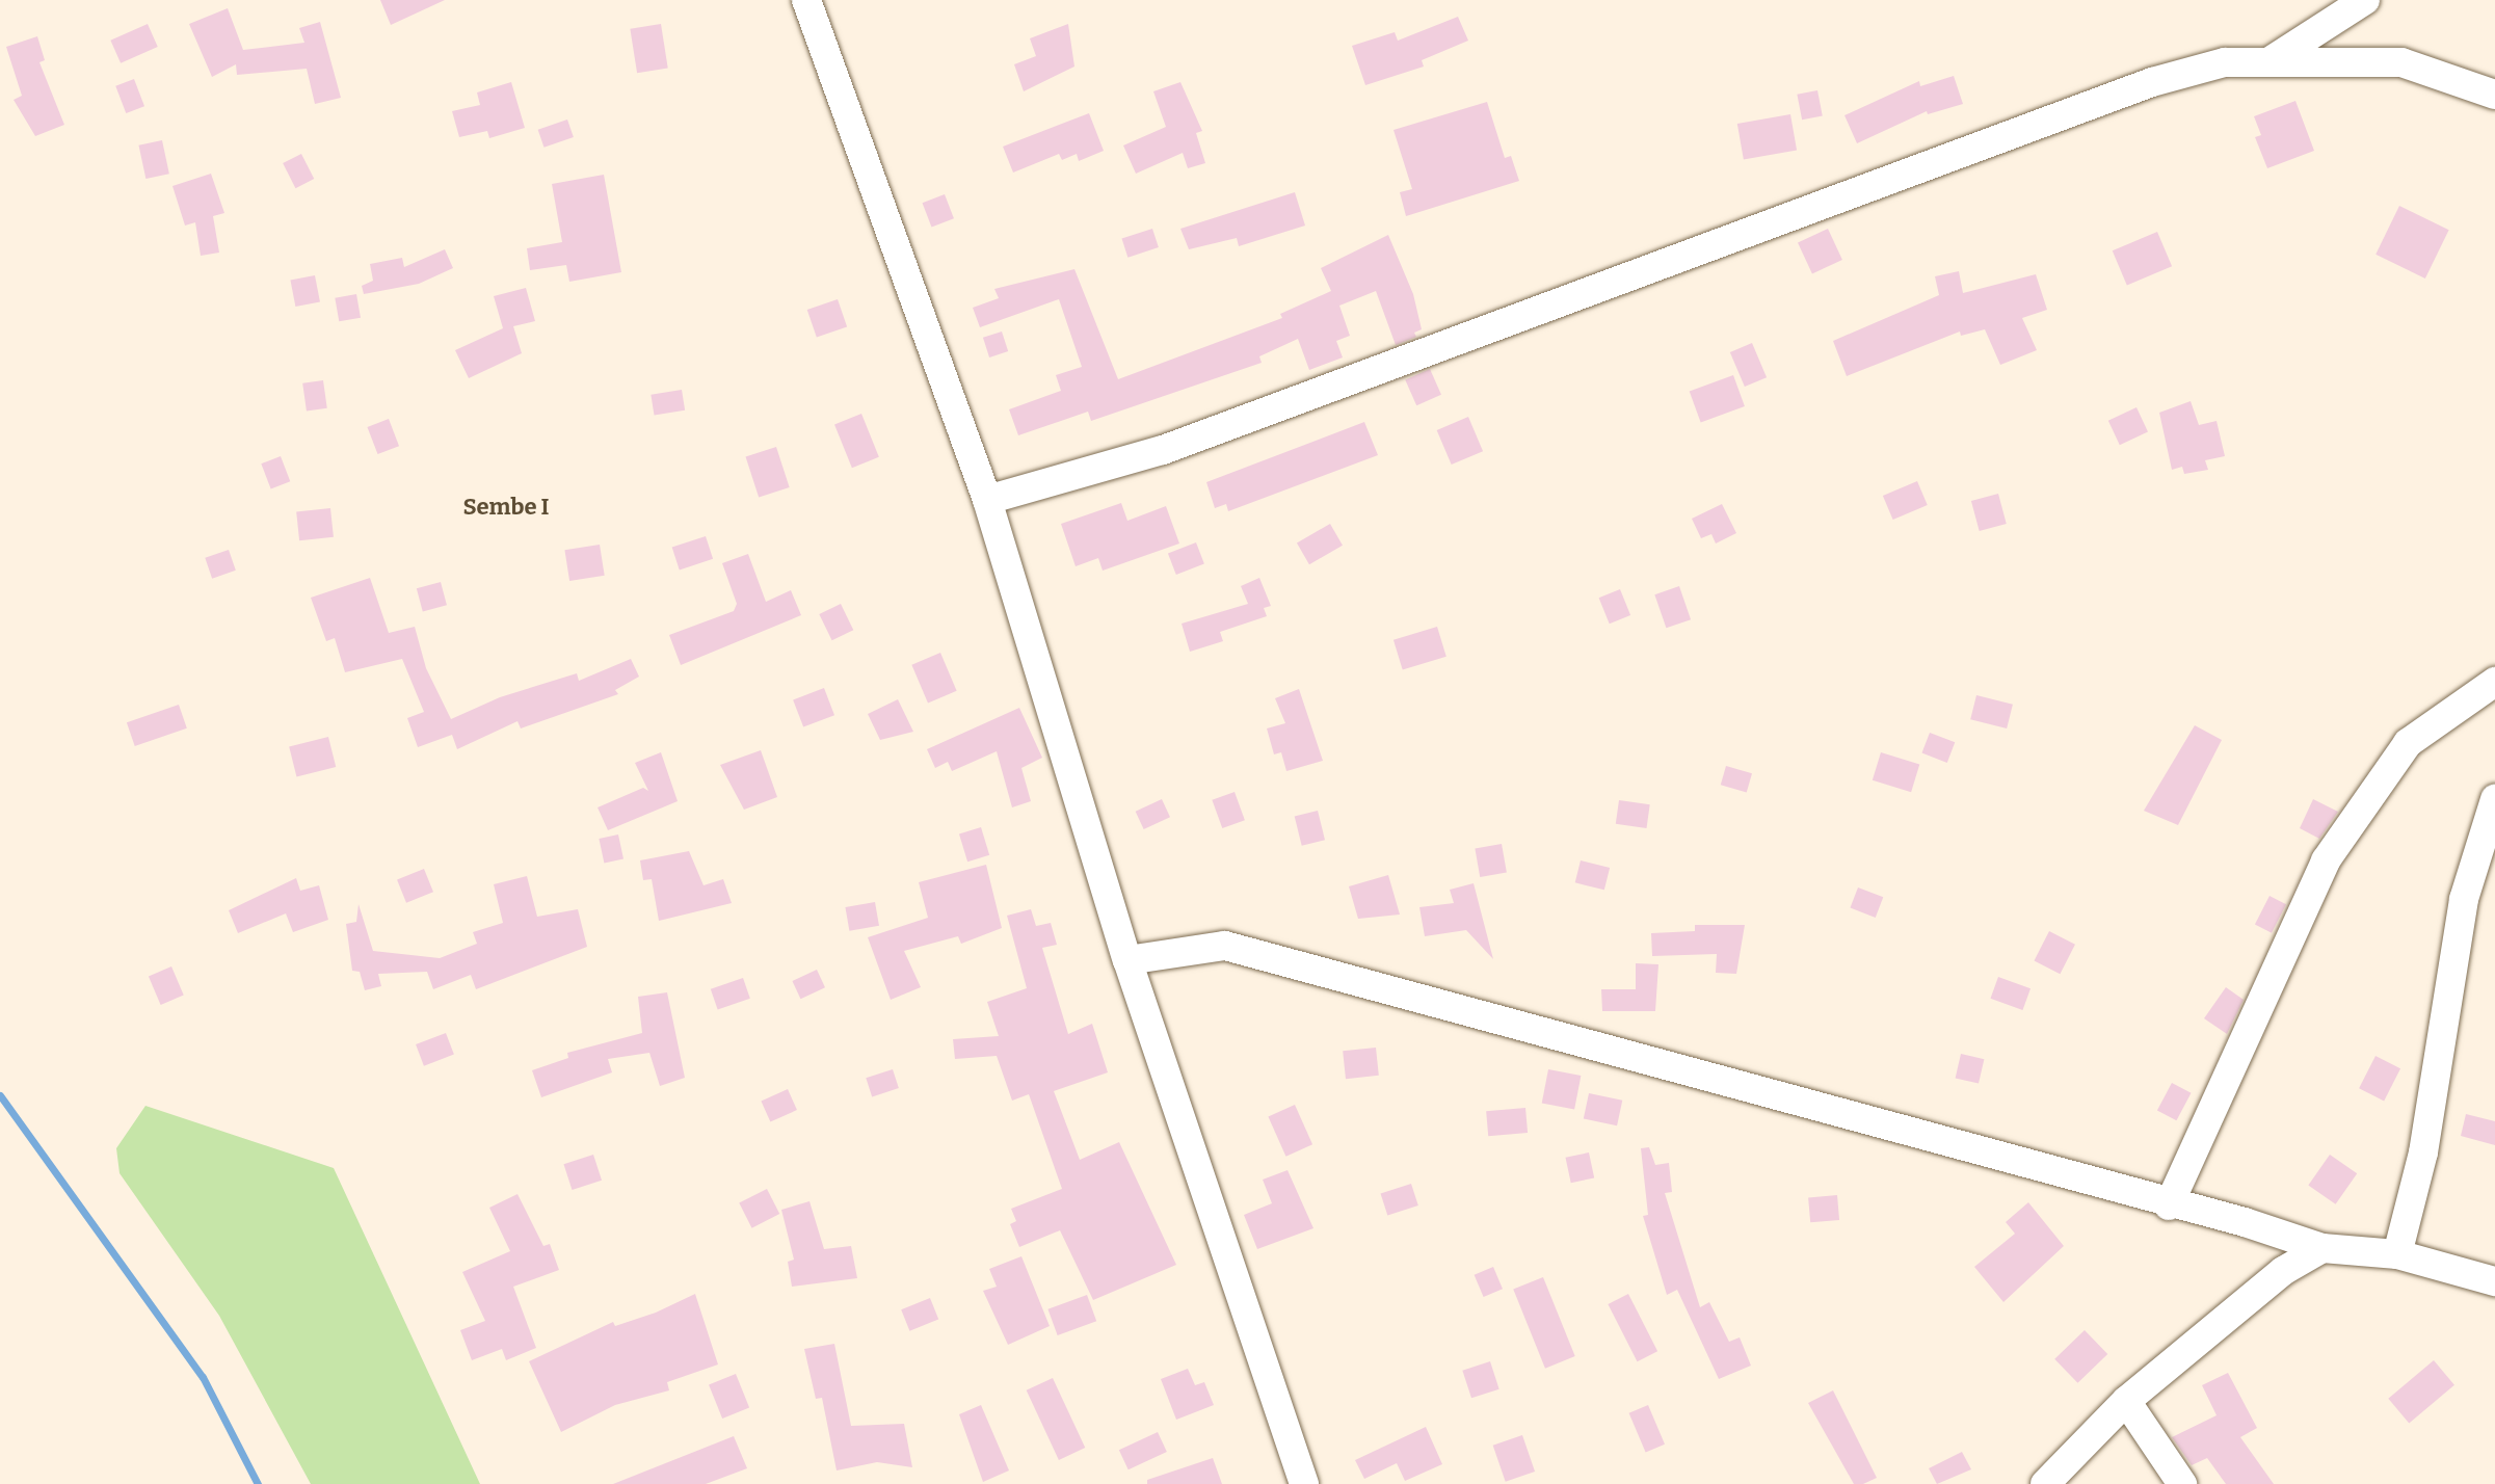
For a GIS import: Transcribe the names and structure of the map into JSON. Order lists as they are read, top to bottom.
{
  "districts": ["Sembe I"]
}
